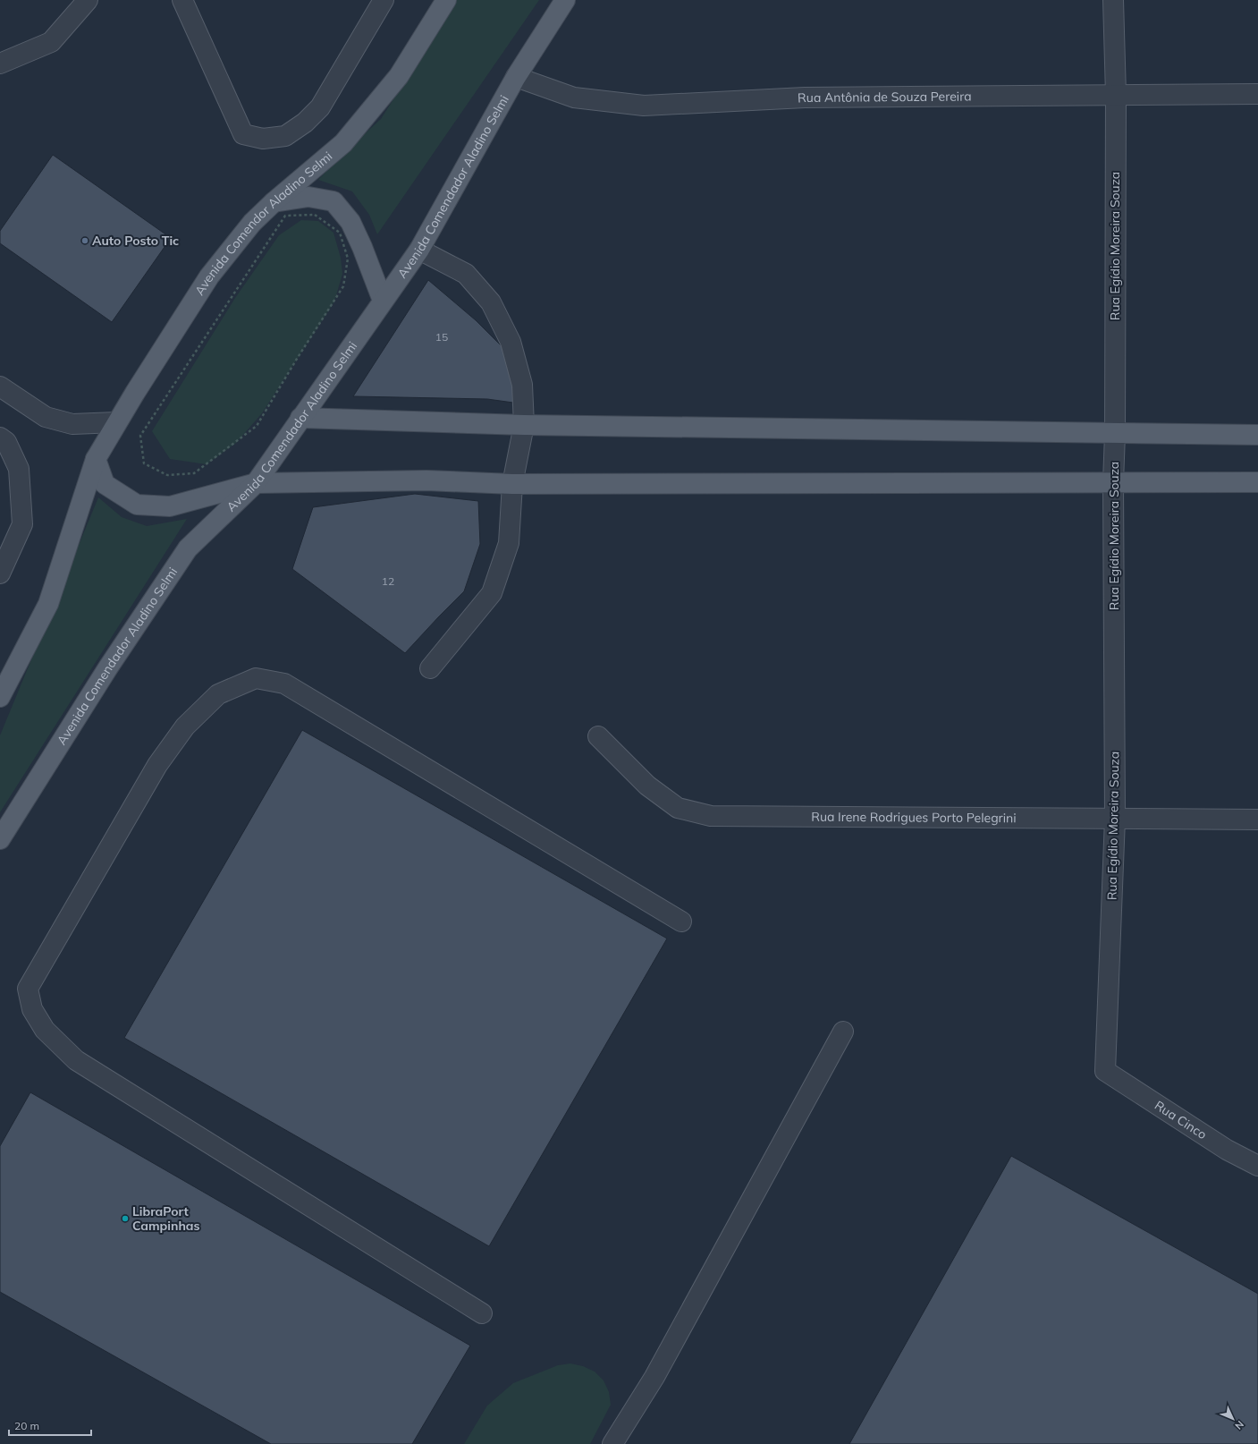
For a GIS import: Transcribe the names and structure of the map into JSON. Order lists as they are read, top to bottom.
{
  "streets": {
    "main road": ["Avenida Comendador Aladino Selmi", "Avenida Comendor Aladino Selmi"],
    "street": [
      "Rua Antônia de Souza Pereira",
      "Rua Egídio Moreira Souza",
      "Rua Irene Rodrigues Porto Pelegrini",
      "Rua Cinco"
    ]
  },
  "crossings": [
    ["Rua Antônia de Souza Pereira", "Avenida Comendador Aladino Selmi"],
    ["Rua Antônia de Souza Pereira", "Rua Egídio Moreira Souza"],
    ["Rua Egídio Moreira Souza", "Rua Irene Rodrigues Porto Pelegrini"],
    ["Rua Egídio Moreira Souza", "Rua Cinco"]
  ],
  "places": ["Auto Posto Tic", "LibraPort Campinhas"],
  "house_numbers": ["15", "12"],
  "scale_bar": "20 m",
  "north": "bottom right"
}
